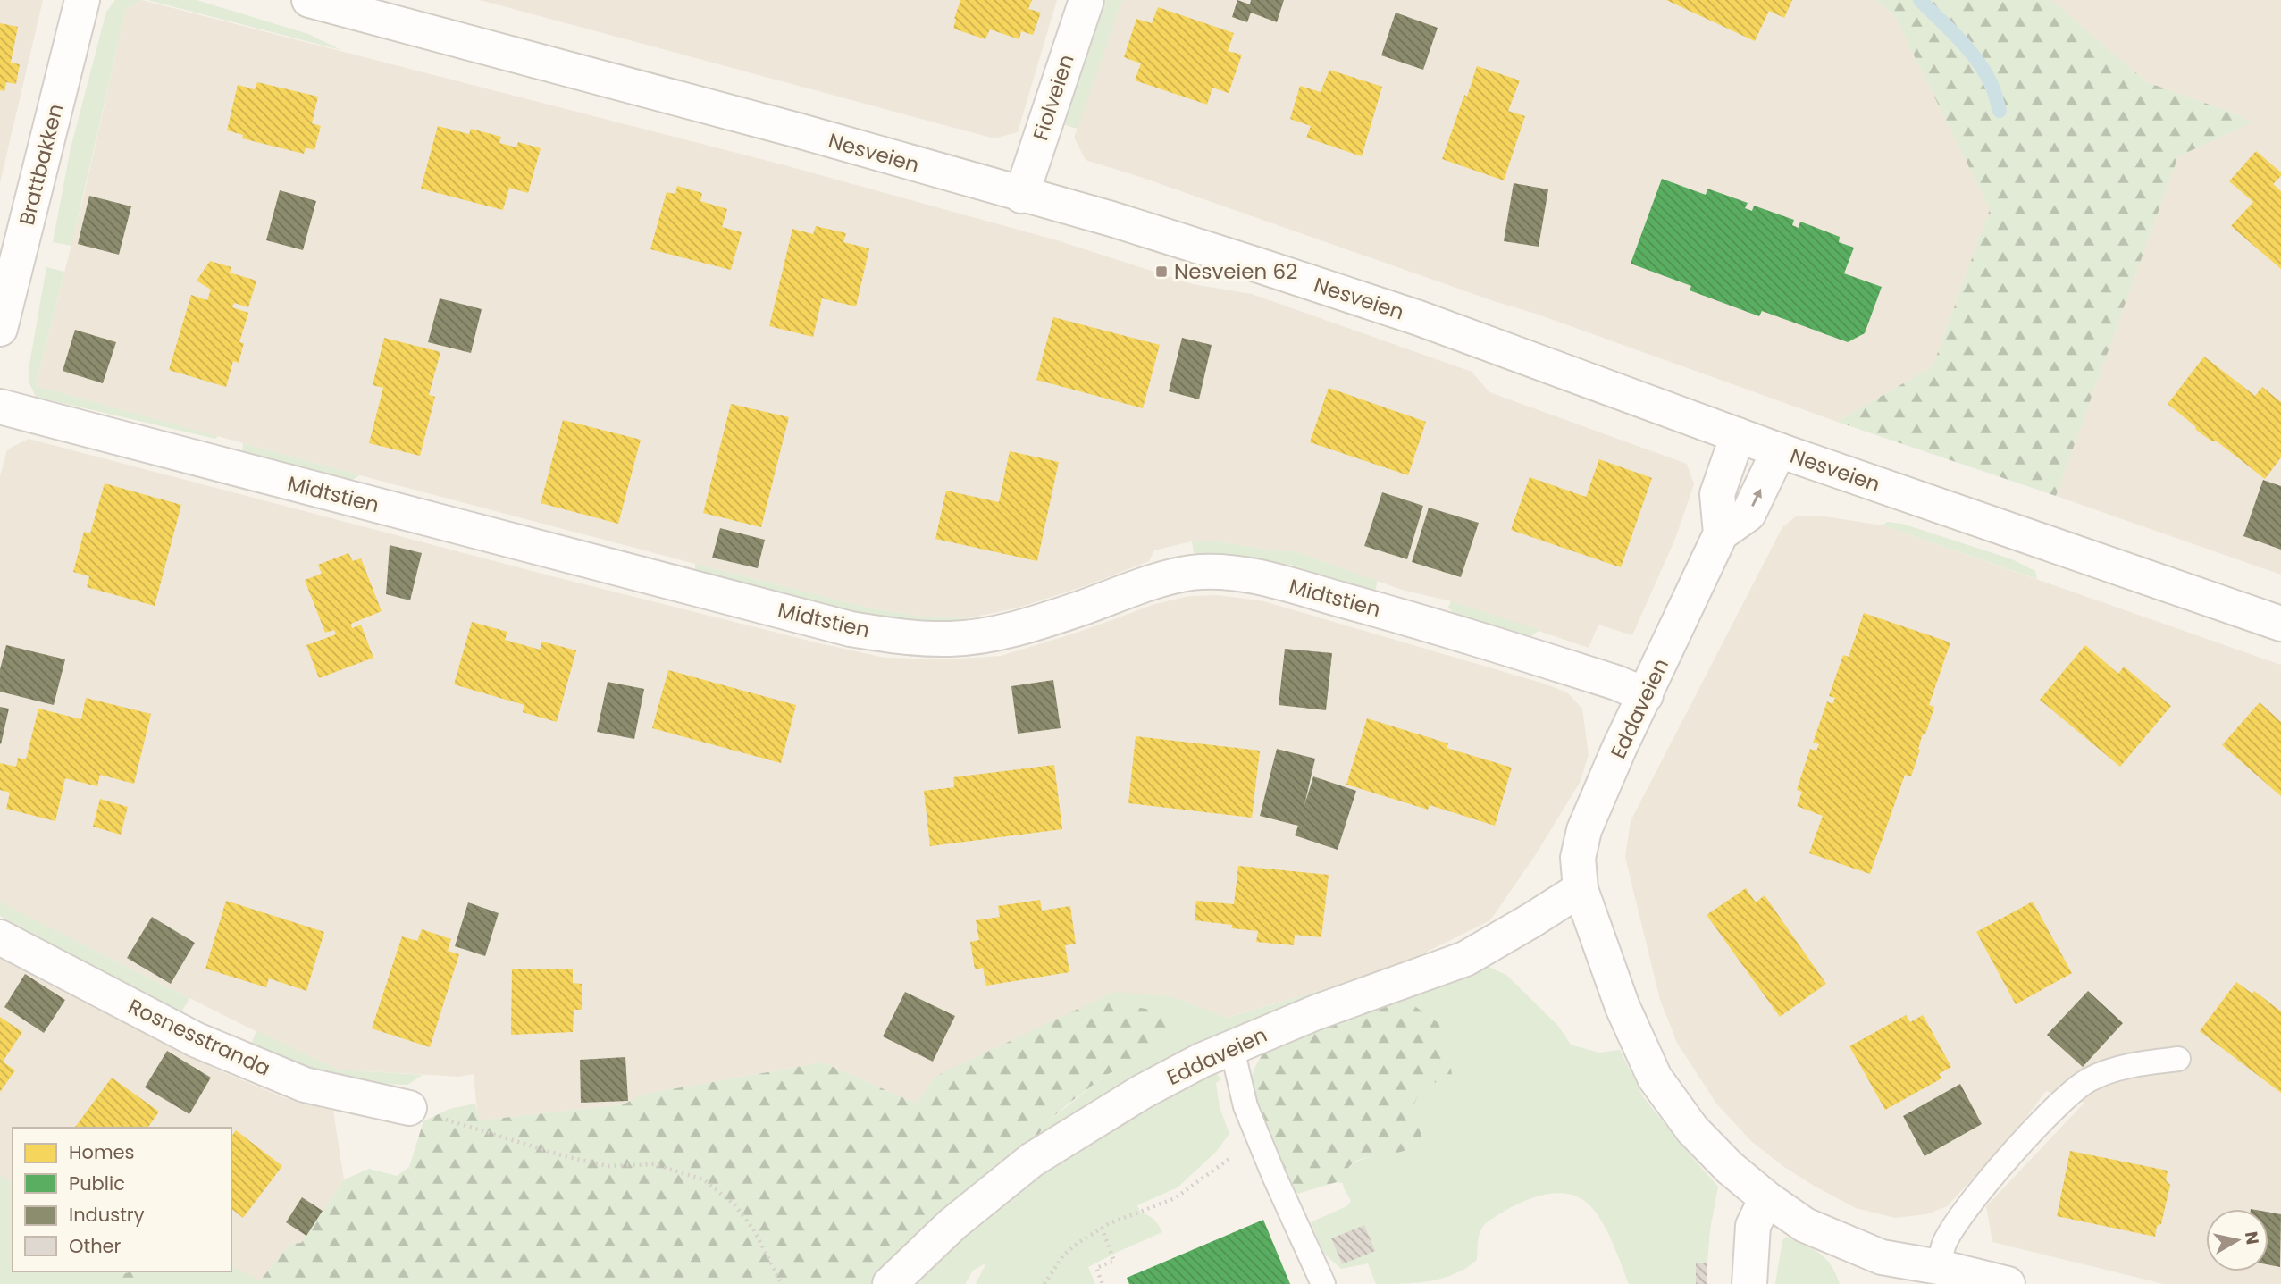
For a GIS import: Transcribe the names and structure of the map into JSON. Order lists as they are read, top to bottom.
{
  "streets": {
    "street": [
      "Fiolveien",
      "Nesveien",
      "Brattbakken",
      "Midtstien",
      "Eddaveien",
      "Rosnesstranda"
    ]
  },
  "crossings": [
    ["Fiolveien", "Nesveien"],
    ["Nesveien", "Eddaveien"],
    ["Midtstien", "Eddaveien"]
  ],
  "places": {
    "transit": ["Nesveien 62"]
  },
  "legend": [
    "Homes",
    "Public",
    "Industry",
    "Other"
  ],
  "north": "right"
}
